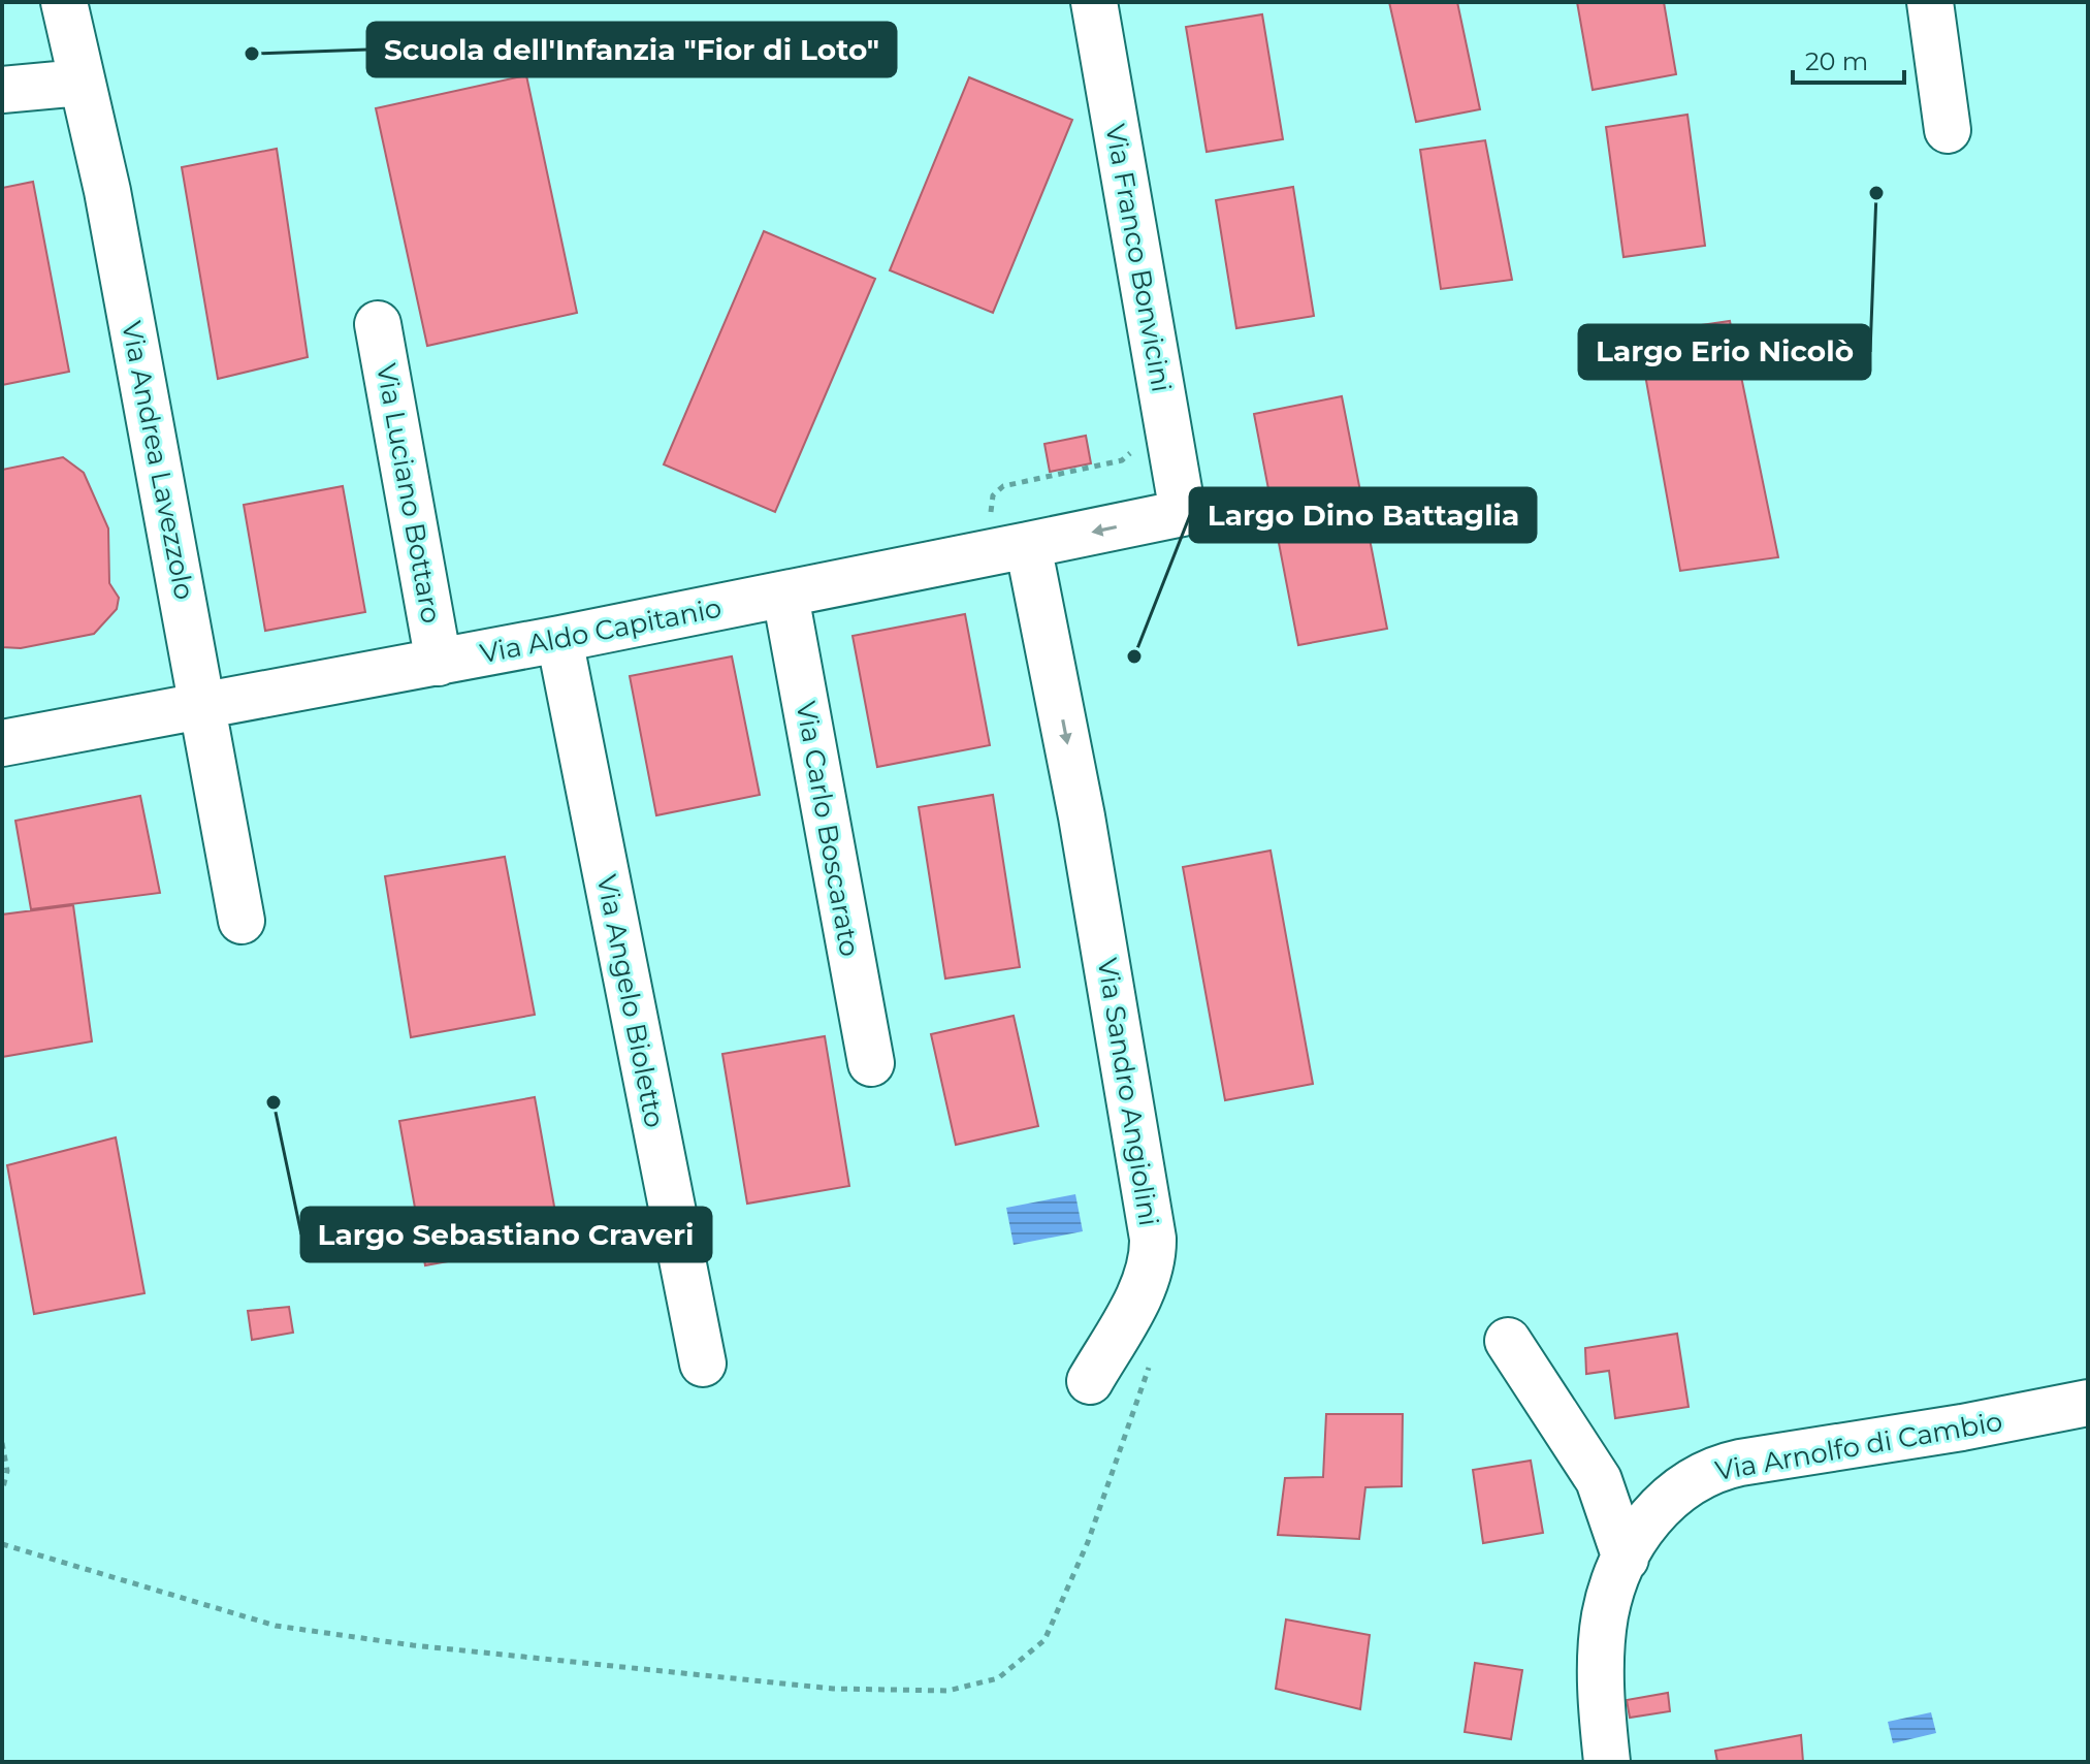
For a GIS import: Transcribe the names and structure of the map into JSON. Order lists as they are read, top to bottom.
{
  "streets": {
    "street": [
      "Via Franco Bonvicini",
      "Via Andrea Lavezzolo",
      "Via Luciano Bottaro",
      "Via Aldo Capitanio",
      "Via Carlo Boscarato",
      "Via Angelo Bioletto",
      "Via Sandro Angiolini",
      "Via Arnolfo di Cambio"
    ]
  },
  "crossings": [
    ["Via Franco Bonvicini", "Via Aldo Capitanio"],
    ["Via Andrea Lavezzolo", "Via Aldo Capitanio"],
    ["Via Luciano Bottaro", "Via Aldo Capitanio"],
    ["Via Aldo Capitanio", "Via Carlo Boscarato"],
    ["Via Aldo Capitanio", "Via Angelo Bioletto"],
    ["Via Aldo Capitanio", "Via Sandro Angiolini"]
  ],
  "one_way": ["Via Sandro Angiolini"],
  "places": [
    "Scuola dell'Infanzia \"Fior di Loto\"",
    "Largo Erio Nicolò",
    "Largo Dino Battaglia",
    "Largo Sebastiano Craveri"
  ],
  "scale_bar": "20 m"
}
